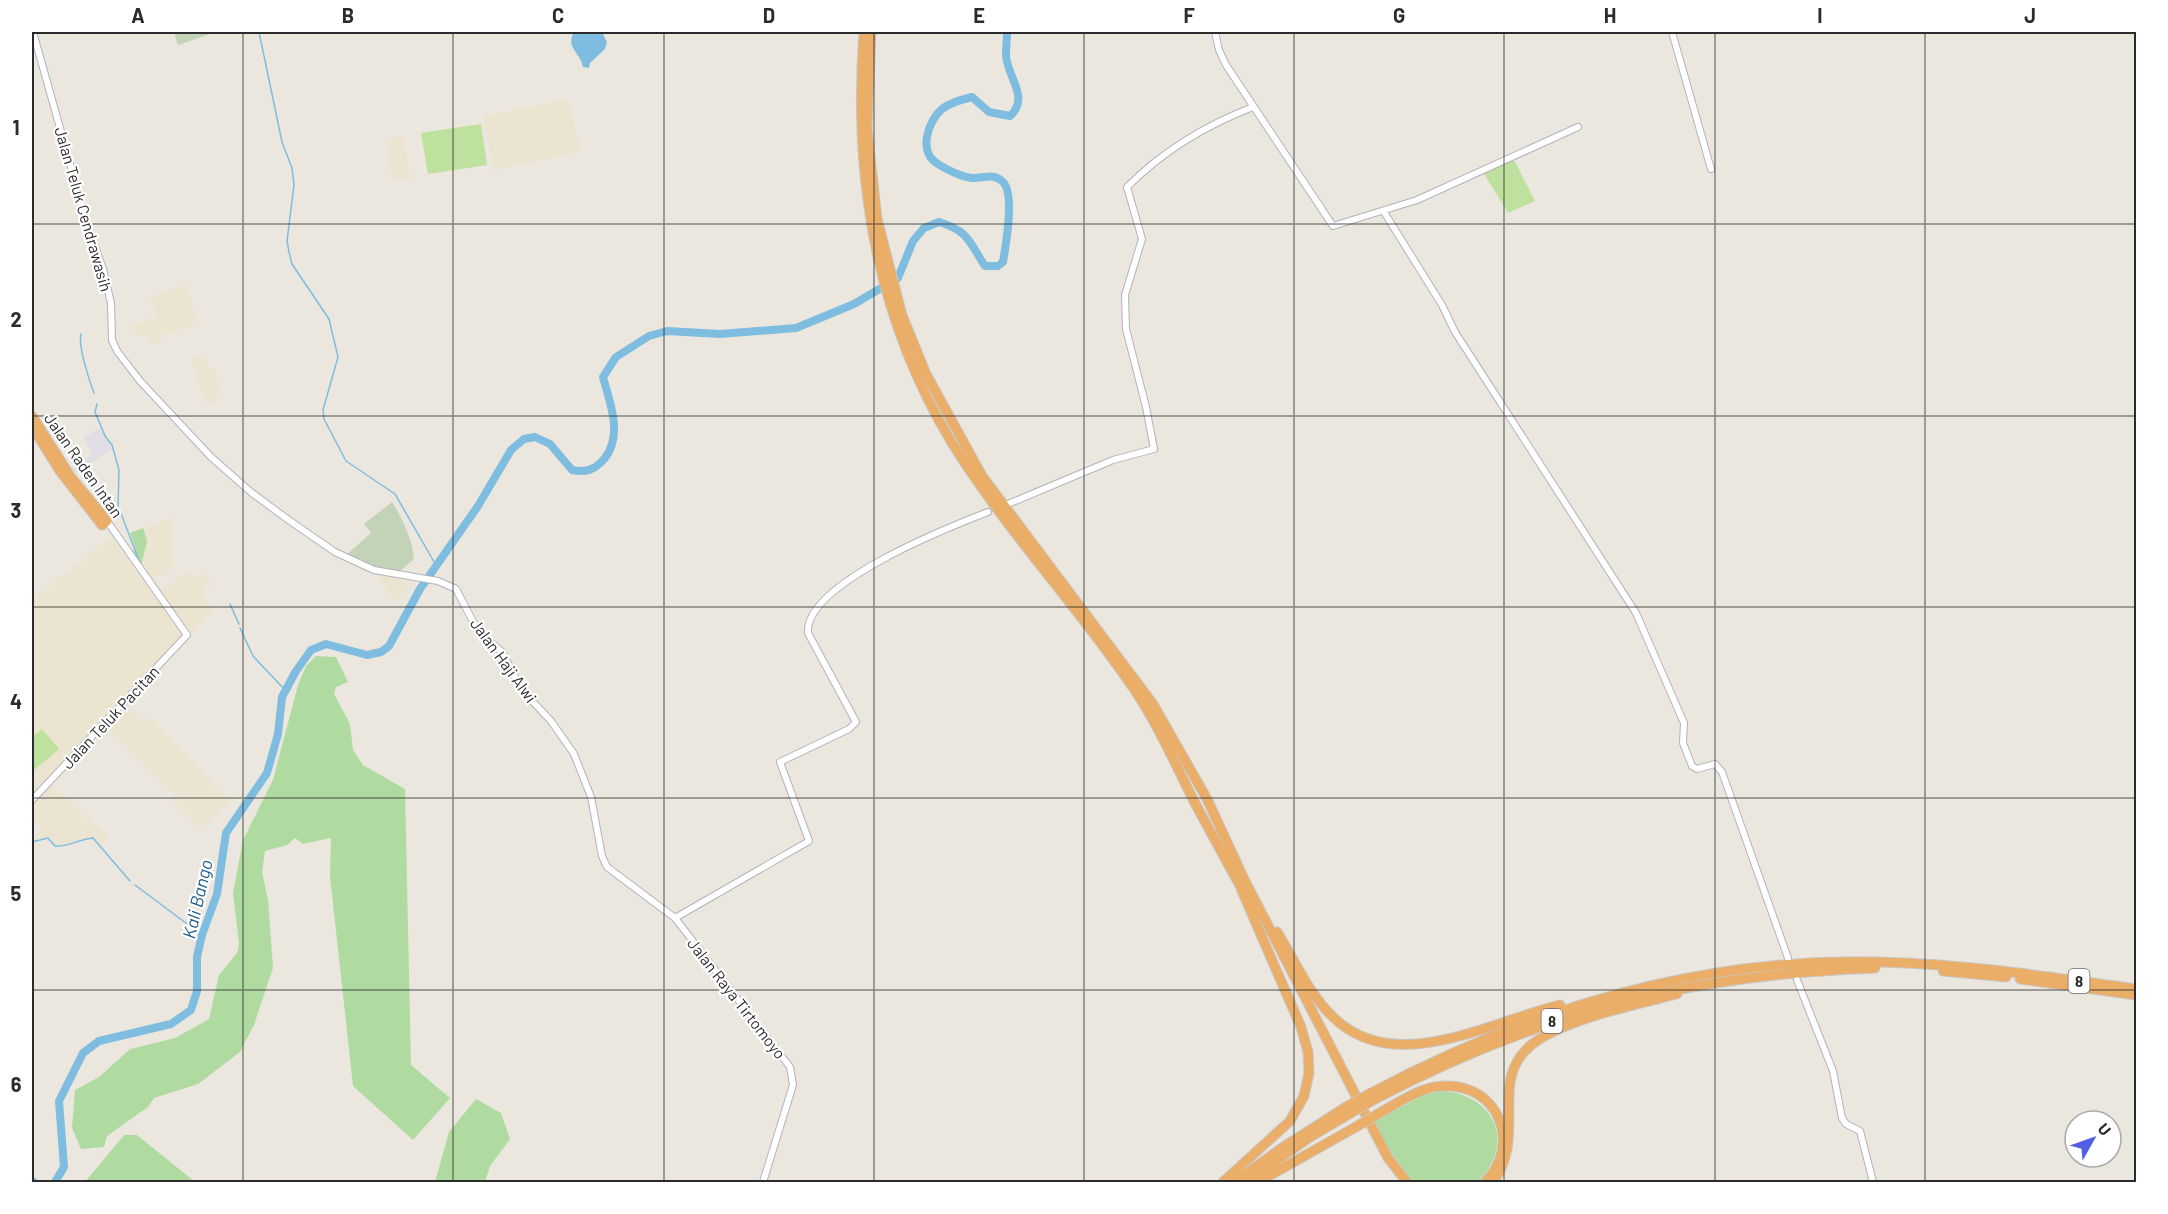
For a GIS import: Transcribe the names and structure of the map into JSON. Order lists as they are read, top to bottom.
{
  "streets": {
    "highway": ["Jalan Raden Intan", "8"],
    "street": [
      "Jalan Teluk Cendrawasih",
      "Jalan Haji Alwi",
      "Jalan Teluk Pacitan",
      "Jalan Raya Tirtomoyo"
    ]
  },
  "crossings": [
    ["Jalan Teluk Cendrawasih", "Jalan Haji Alwi"],
    ["Jalan Raden Intan", "Jalan Teluk Pacitan"],
    ["Jalan Haji Alwi", "Jalan Raya Tirtomoyo"]
  ],
  "water": ["Kali Bango"],
  "north": "top right",
  "grid": {
    "columns": [
      "A",
      "B",
      "C",
      "D",
      "E",
      "F",
      "G",
      "H",
      "I",
      "J"
    ],
    "rows": [
      "1",
      "2",
      "3",
      "4",
      "5",
      "6"
    ]
  }
}
